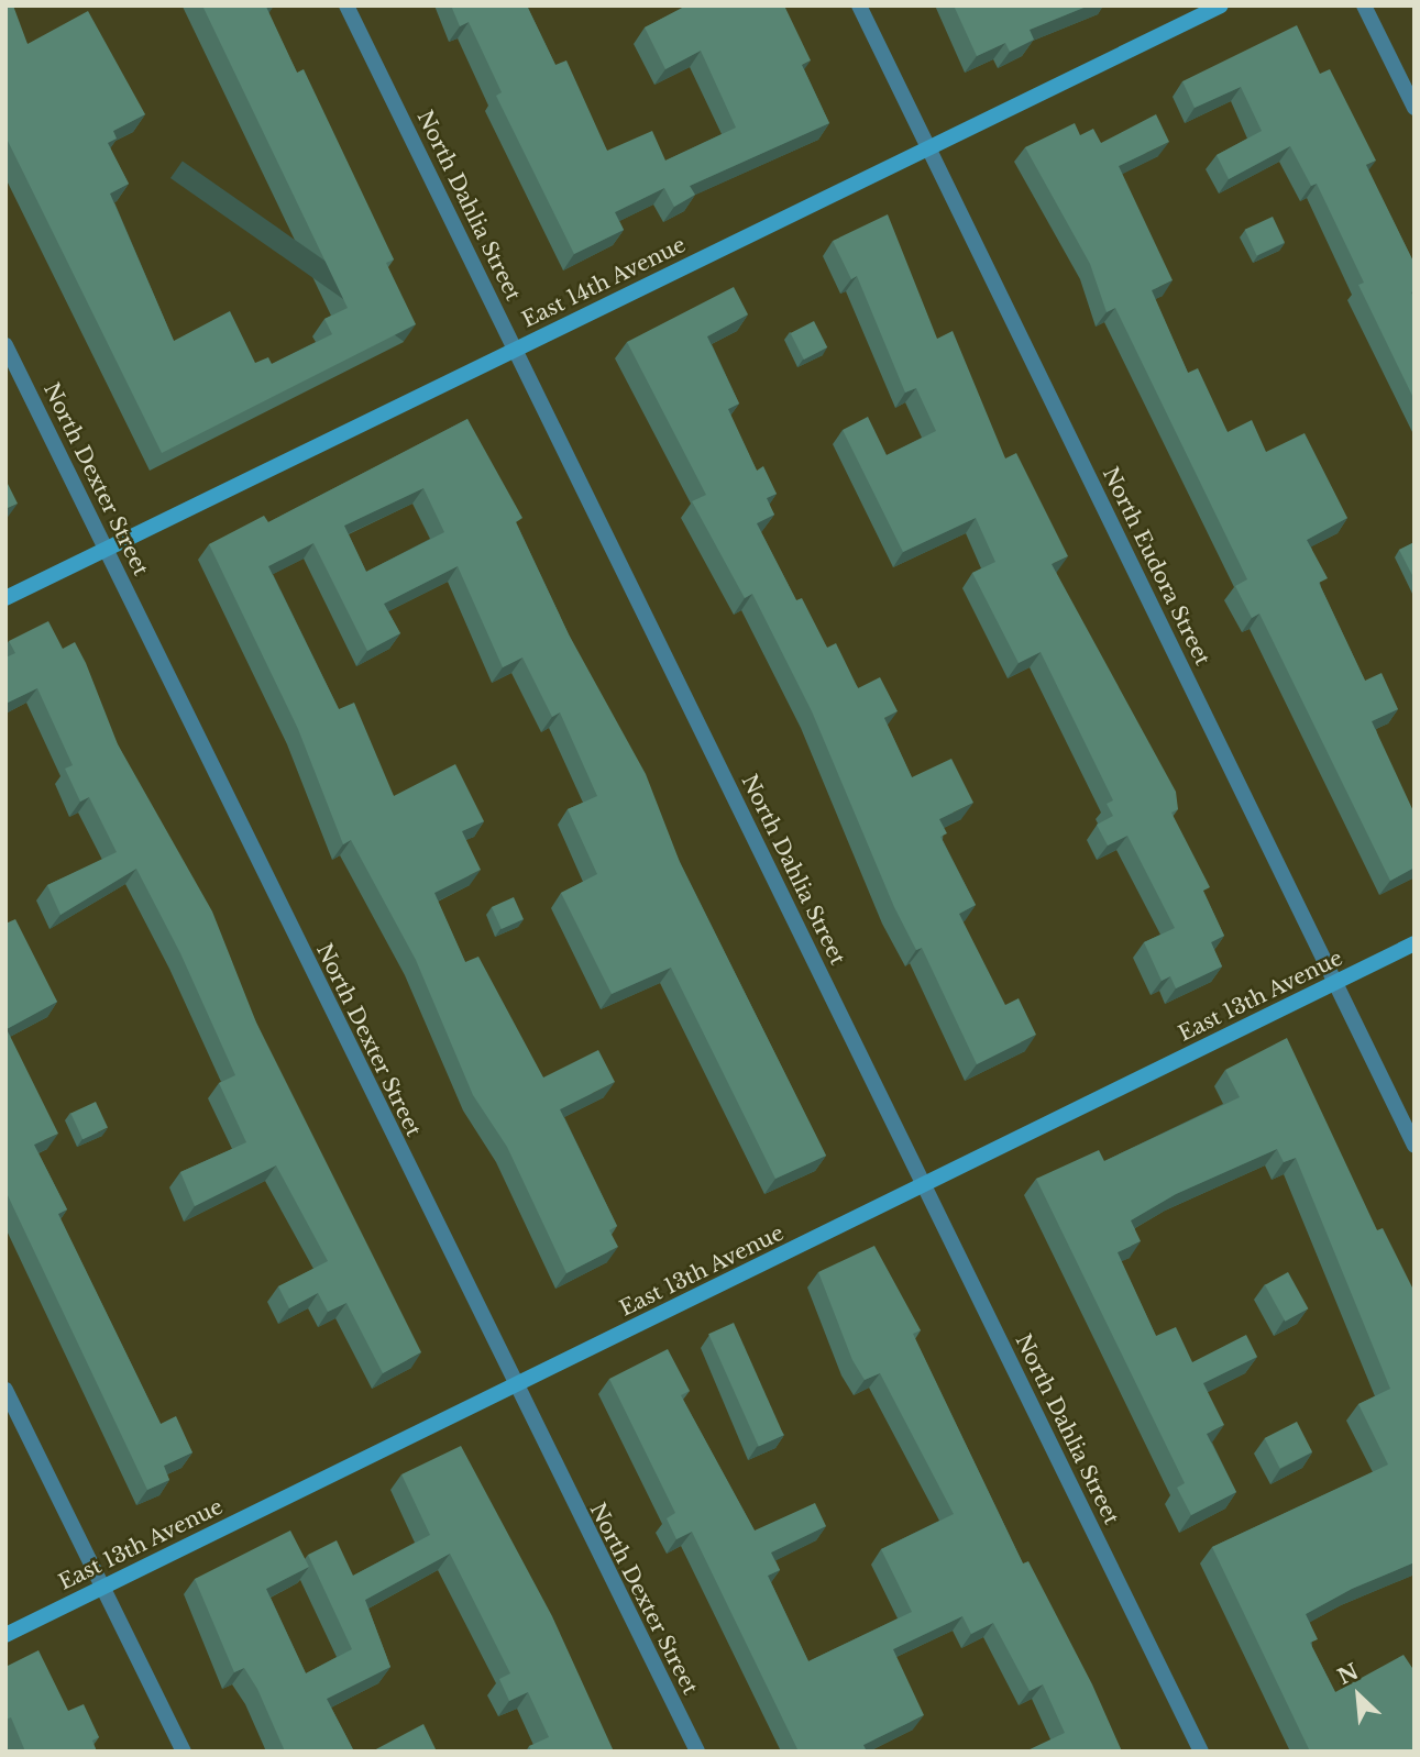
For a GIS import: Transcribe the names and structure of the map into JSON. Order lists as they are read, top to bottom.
{
  "streets": {
    "main road": ["East 14th Avenue", "East 13th Avenue"],
    "street": ["North Dahlia Street", "North Dexter Street", "North Eudora Street"]
  },
  "crossings": [
    ["North Dahlia Street", "East 14th Avenue"],
    ["North Dahlia Street", "East 13th Avenue"],
    ["East 14th Avenue", "North Dexter Street"],
    ["East 14th Avenue", "North Eudora Street"],
    ["North Dexter Street", "East 13th Avenue"],
    ["North Eudora Street", "East 13th Avenue"]
  ],
  "north": "top left"
}
